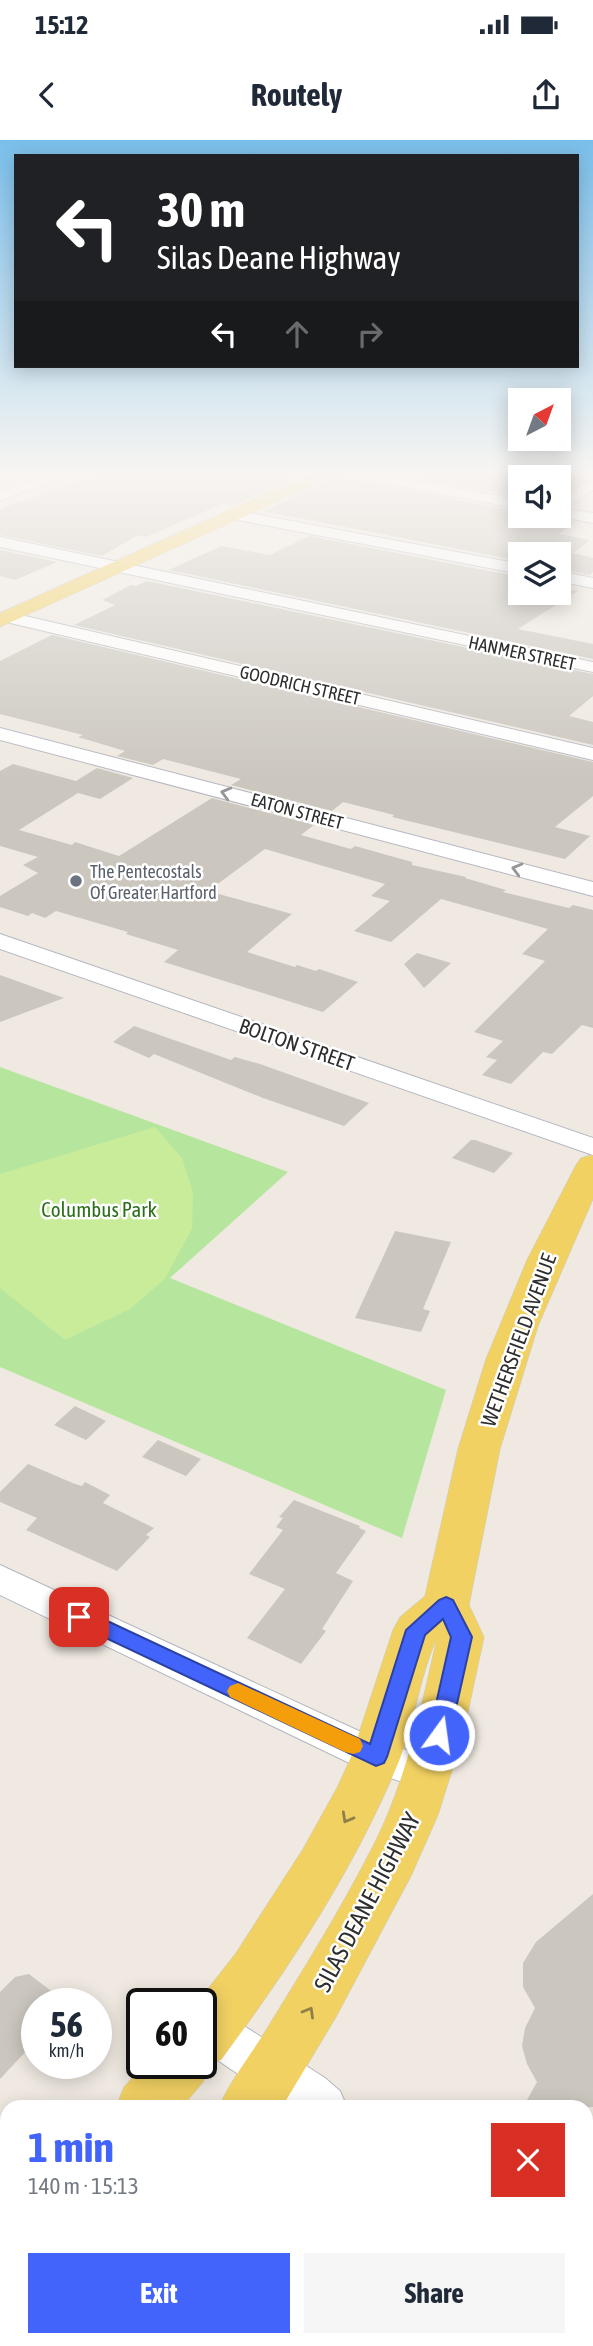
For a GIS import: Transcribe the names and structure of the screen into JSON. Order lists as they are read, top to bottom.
{
  "streets": {
    "main road": ["WETHERSFIELD AVENUE", "SILAS DEANE HIGHWAY"],
    "street": [
      "HANMER STREET",
      "GOODRICH STREET",
      "EATON STREET",
      "BOLTON STREET"
    ]
  },
  "crossings": [
    ["WETHERSFIELD AVENUE", "SILAS DEANE HIGHWAY"]
  ],
  "one_way": ["EATON STREET"],
  "parks": ["Columbus Park"],
  "places": ["The Pentecostals Of Greater Hartford"],
  "north": "top right",
  "page": {
    "status": "15:12",
    "header": "Routely",
    "turn": ["30 m", "Silas Deane Highway"],
    "speed": "56 km/h",
    "limit": "60",
    "heading": ["1 min", "140 m · 15:13"],
    "buttons": ["Exit", "Share"]
  }
}
